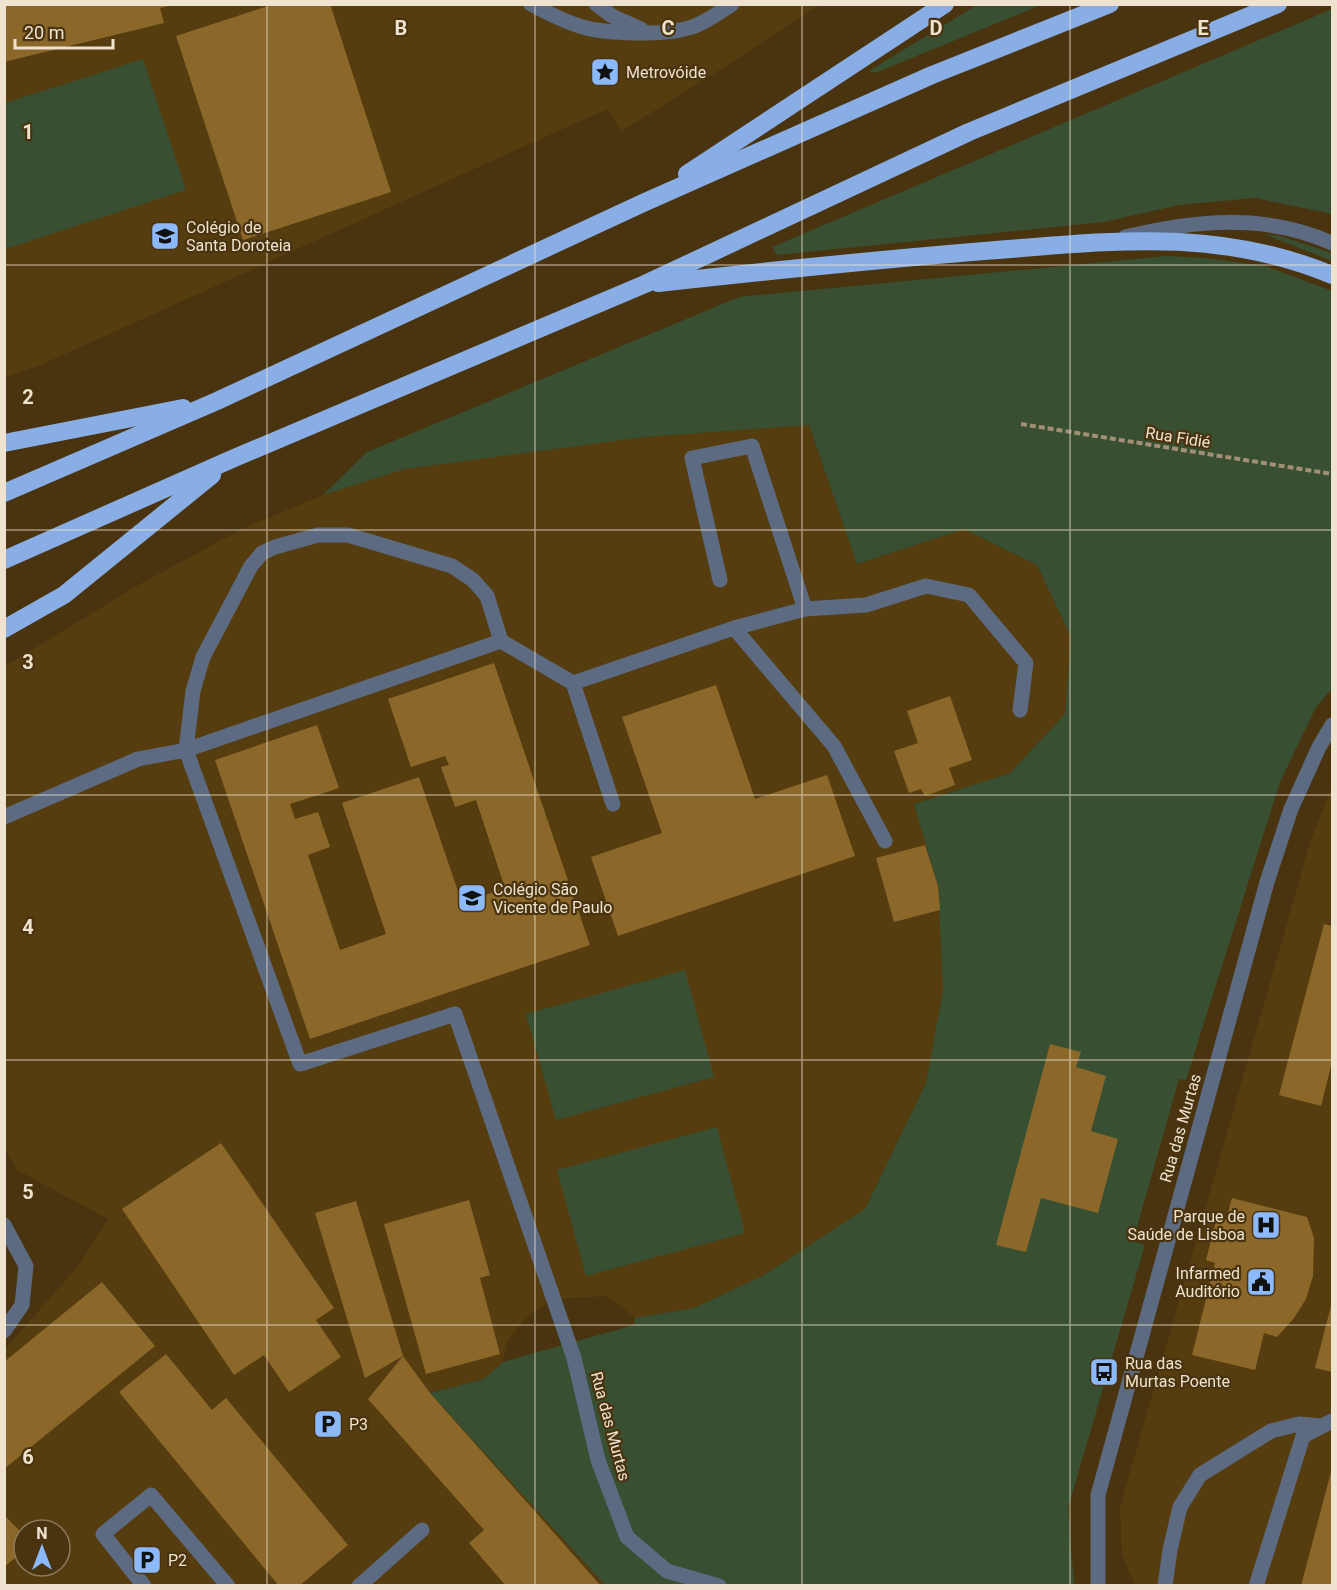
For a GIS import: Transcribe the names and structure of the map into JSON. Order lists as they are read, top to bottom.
{
  "streets": {
    "street": ["Rua das Murtas"],
    "path": ["Rua Fidié"]
  },
  "places": {
    "place": ["Metrovóide"],
    "school or university": ["Colégio de Santa Doroteia", "Colégio São Vicente de Paulo"],
    "hospital": ["Parque de Saúde de Lisboa"],
    "public building": ["Infarmed Auditório"],
    "bus stop": ["Rua das Murtas Poente"],
    "parking": ["P3", "P2"]
  },
  "scale_bar": "20 m",
  "north": "top",
  "grid": {
    "columns": [
      "B",
      "C",
      "D",
      "E"
    ],
    "rows": [
      "1",
      "2",
      "3",
      "4",
      "5",
      "6"
    ]
  }
}
